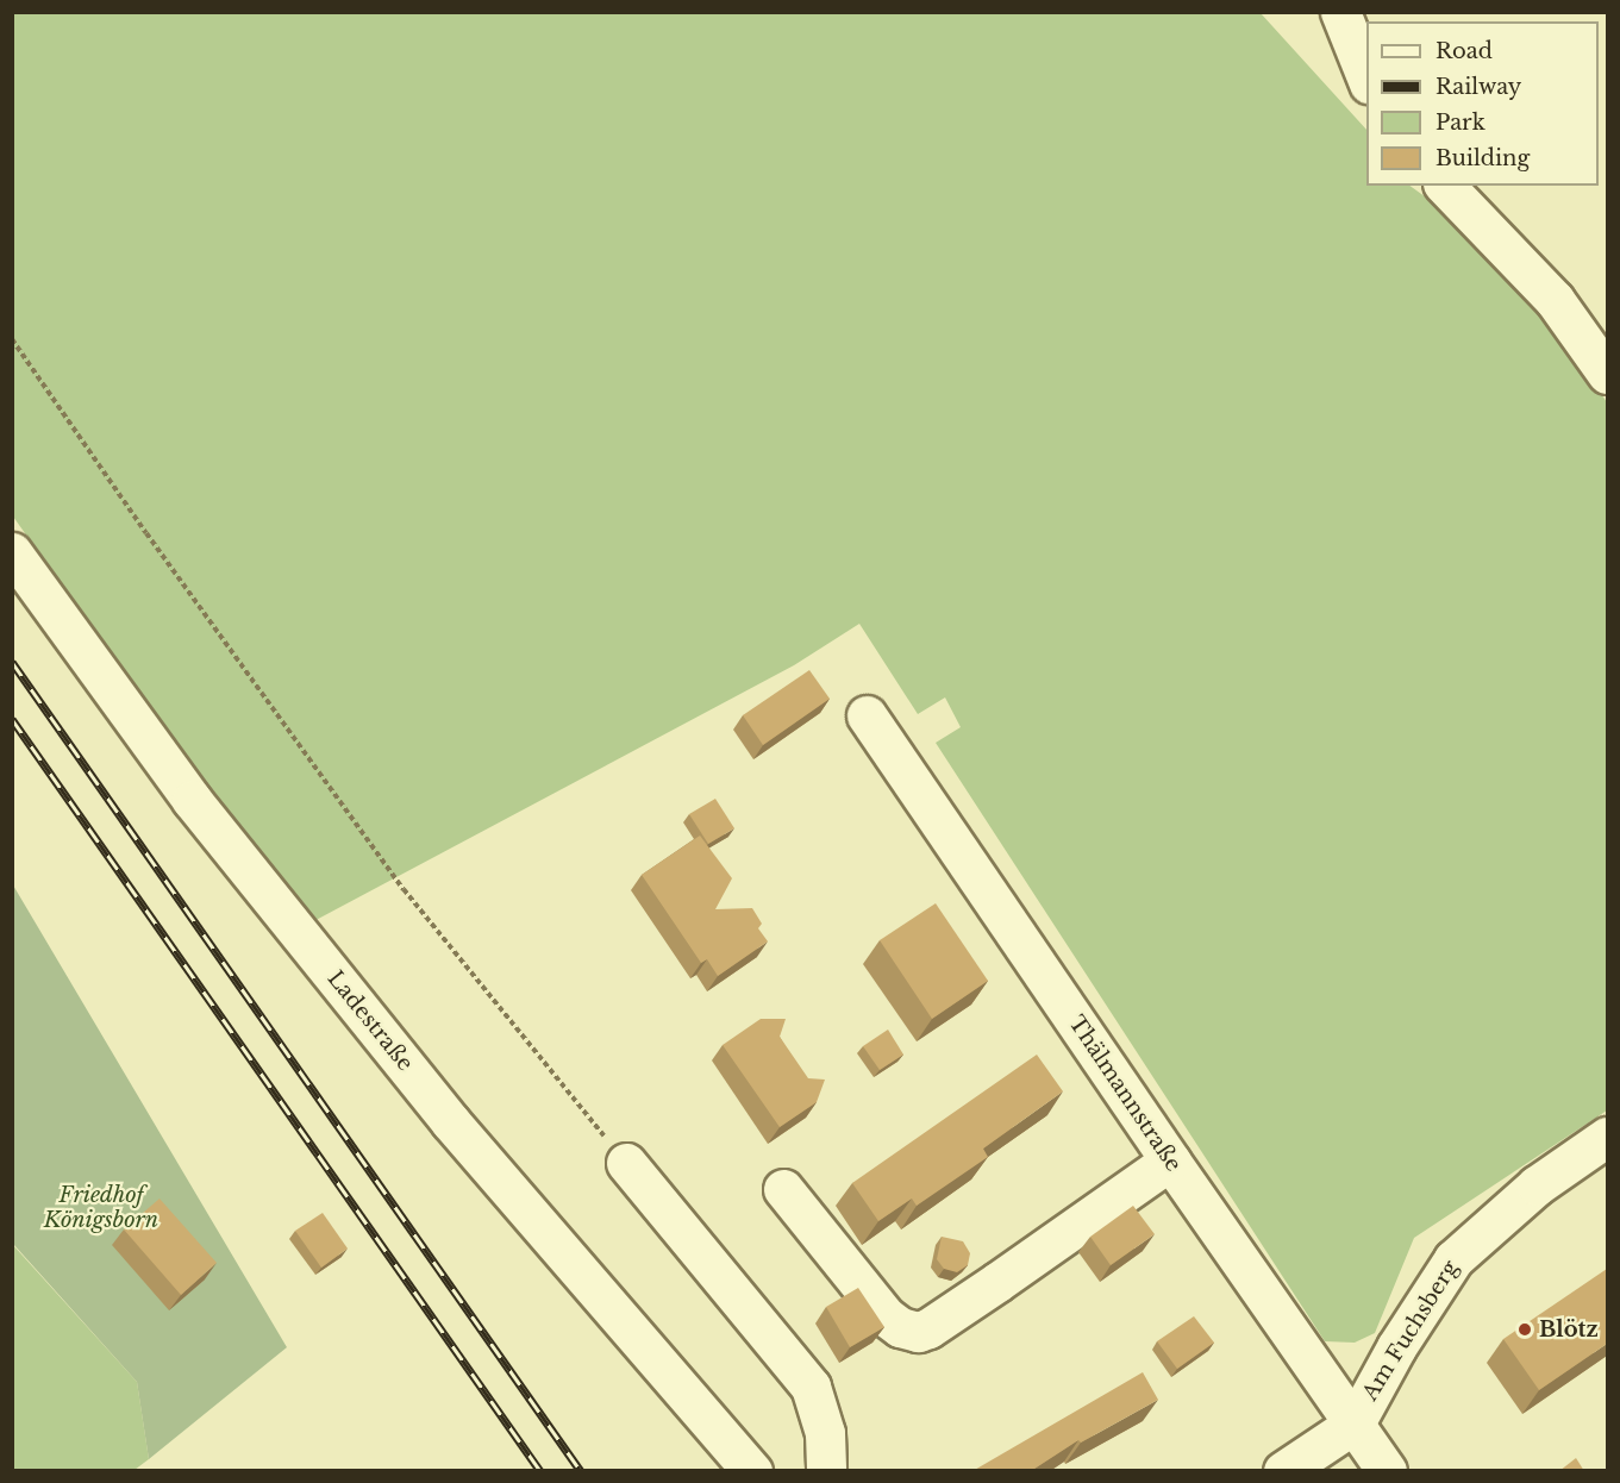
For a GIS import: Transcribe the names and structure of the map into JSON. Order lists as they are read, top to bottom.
{
  "streets": {
    "street": ["Ladestraße", "Thälmannstraße", "Am Fuchsberg"]
  },
  "crossings": [
    ["Thälmannstraße", "Am Fuchsberg"]
  ],
  "parks": ["Friedhof Königsborn"],
  "places": ["Blötz"],
  "legend": [
    "Road",
    "Railway",
    "Park",
    "Building"
  ]
}
